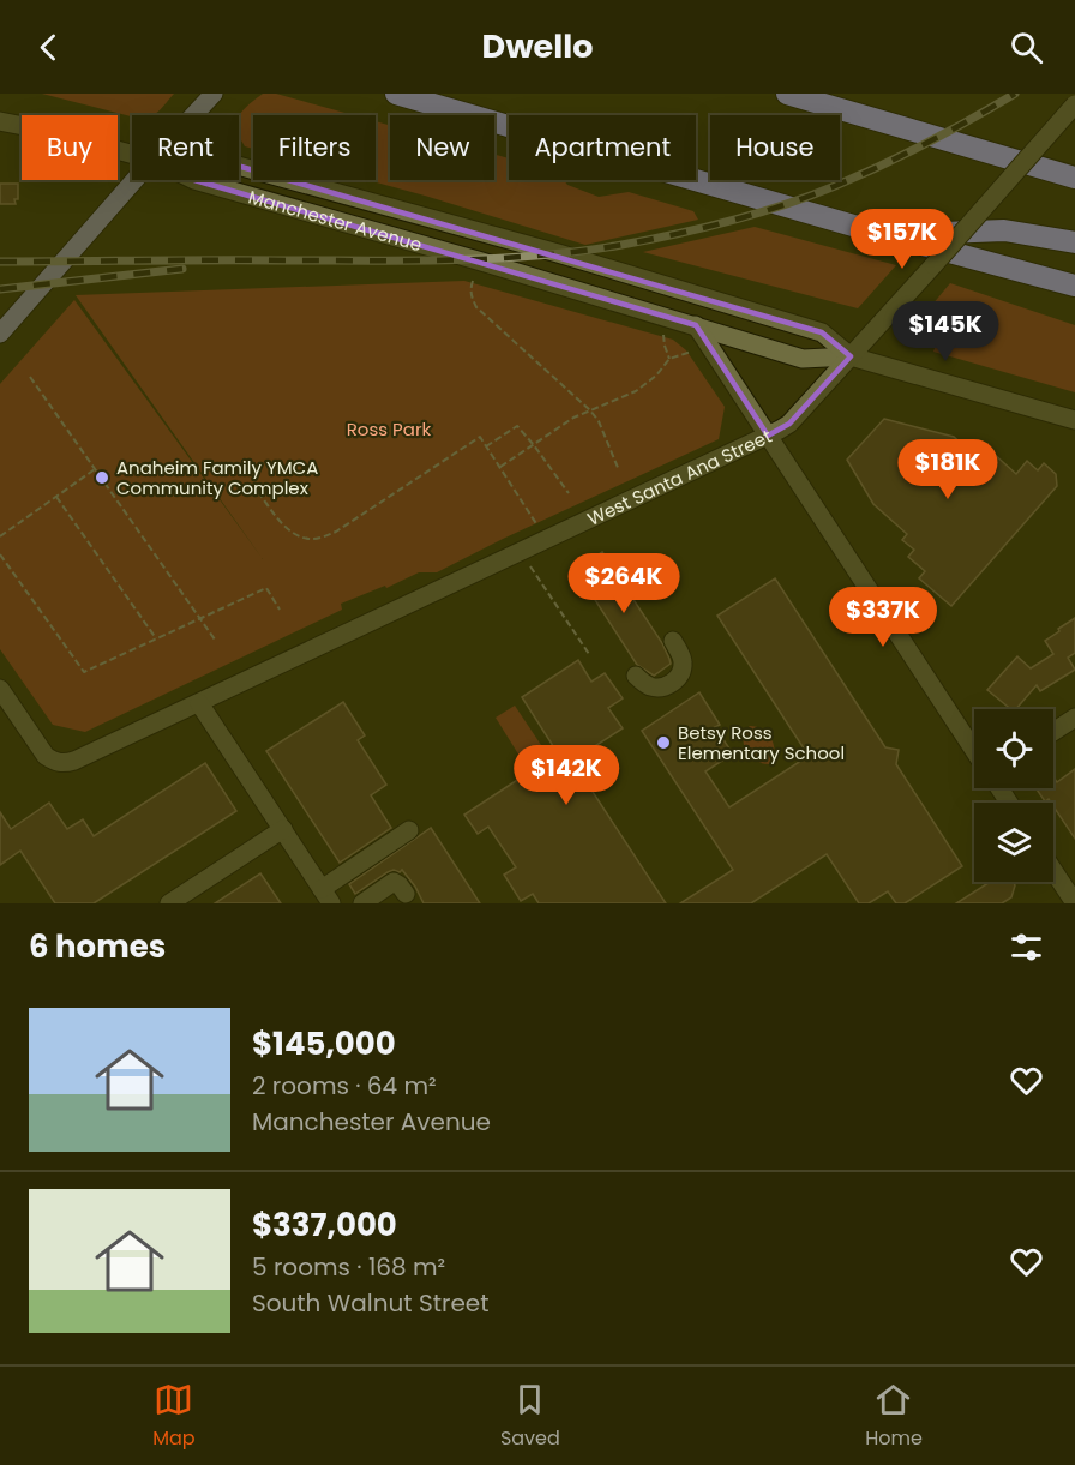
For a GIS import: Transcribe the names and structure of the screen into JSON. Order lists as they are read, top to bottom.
{
  "streets": {
    "street": ["Manchester Avenue", "West Santa Ana Street"]
  },
  "crossings": [
    ["Manchester Avenue", "West Santa Ana Street"]
  ],
  "parks": ["Ross Park"],
  "places": ["Anaheim Family YMCA Community Complex", "Betsy Ross Elementary School"],
  "page": {
    "header": "Dwello",
    "chip": [
      "Buy",
      "Rent",
      "Filters",
      "New",
      "Apartment",
      "House"
    ],
    "price": [
      "$157K",
      "$145K",
      "$181K",
      "$264K",
      "$337K",
      "$142K"
    ],
    "heading": "6 homes",
    "list": [
      {
        "name": "$145,000",
        "note": "2 rooms · 64 m² · Manchester Avenue"
      },
      {
        "name": "$337,000",
        "note": "5 rooms · 168 m² · South Walnut Street"
      }
    ],
    "tabs": ["Map", "Saved", "Home"]
  }
}
